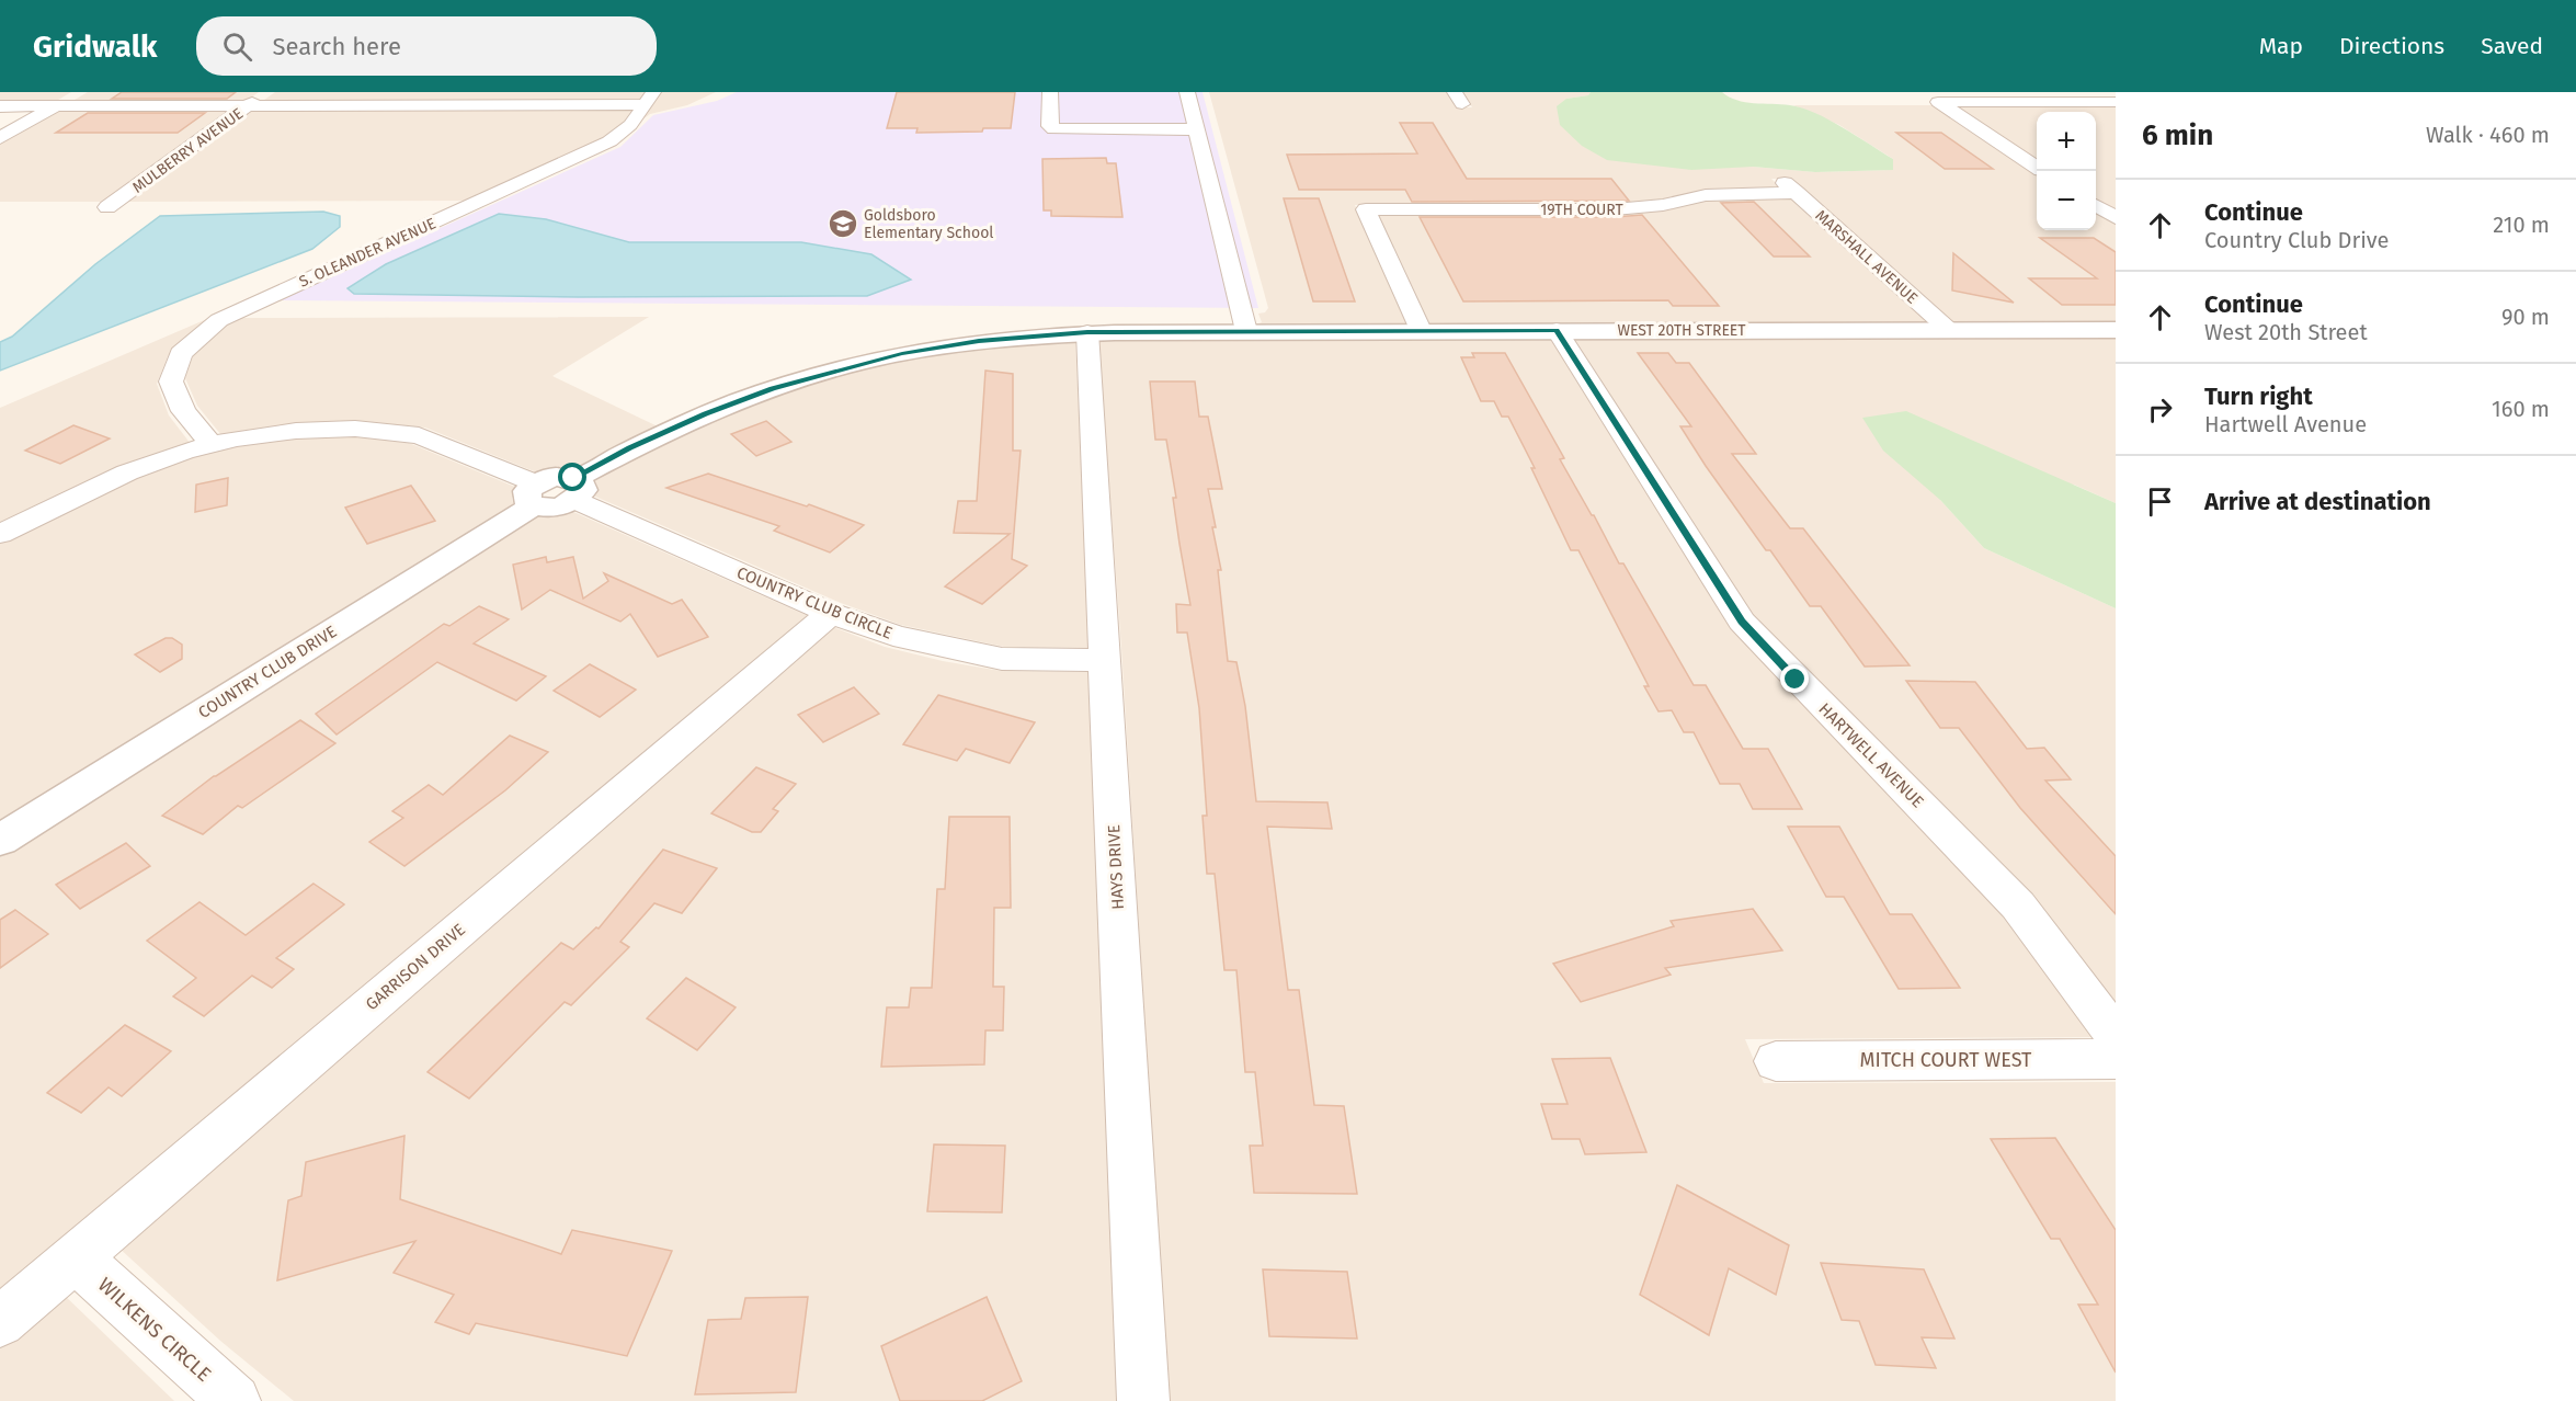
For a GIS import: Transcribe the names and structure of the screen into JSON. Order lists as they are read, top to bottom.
{
  "streets": {
    "street": [
      "MULBERRY AVENUE",
      "19TH COURT",
      "S. OLEANDER AVENUE",
      "MARSHALL AVENUE",
      "WEST 20TH STREET",
      "COUNTRY CLUB CIRCLE",
      "COUNTRY CLUB DRIVE",
      "HARTWELL AVENUE",
      "HAYS DRIVE",
      "GARRISON DRIVE",
      "MITCH COURT WEST",
      "WILKENS CIRCLE"
    ]
  },
  "crossings": [
    ["19TH COURT", "MARSHALL AVENUE"],
    ["19TH COURT", "WEST 20TH STREET"],
    ["MARSHALL AVENUE", "WEST 20TH STREET"],
    ["WEST 20TH STREET", "HARTWELL AVENUE"],
    ["COUNTRY CLUB CIRCLE", "HAYS DRIVE"],
    ["COUNTRY CLUB CIRCLE", "GARRISON DRIVE"],
    ["GARRISON DRIVE", "WILKENS CIRCLE"]
  ],
  "places": {
    "school or university": ["Goldsboro Elementary School"]
  },
  "page": {
    "header": "Gridwalk",
    "search": "Search here",
    "nav": ["Map", "Directions", "Saved"],
    "heading": ["6 min", "Walk · 460 m"],
    "map_buttons": ["+", "−"],
    "list": [
      ["Continue", "Country Club Drive", "210 m"],
      ["Continue", "West 20th Street", "90 m"],
      ["Turn right", "Hartwell Avenue", "160 m"],
      "Arrive at destination"
    ]
  }
}
